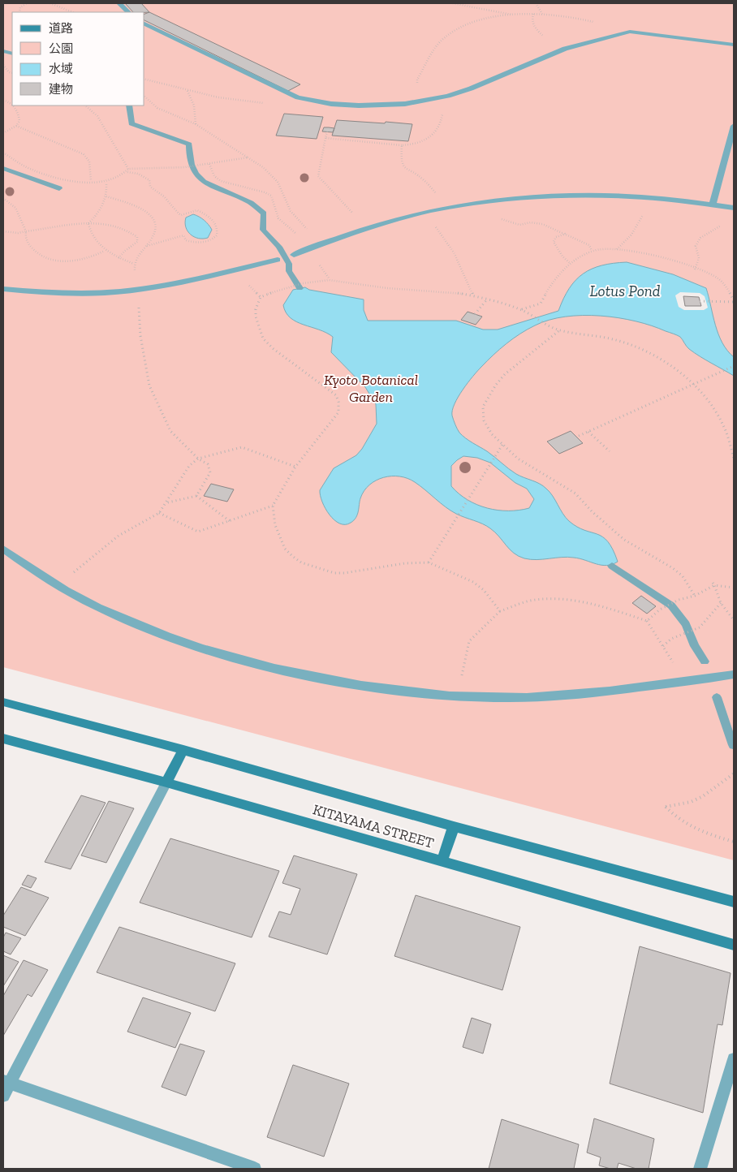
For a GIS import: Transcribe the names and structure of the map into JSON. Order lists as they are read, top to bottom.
{
  "streets": {
    "street": ["KITAYAMA STREET"]
  },
  "water": ["Lotus Pond"],
  "parks": ["Kyoto Botanical Garden"],
  "legend": [
    "道路",
    "公園",
    "水域",
    "建物"
  ]
}
